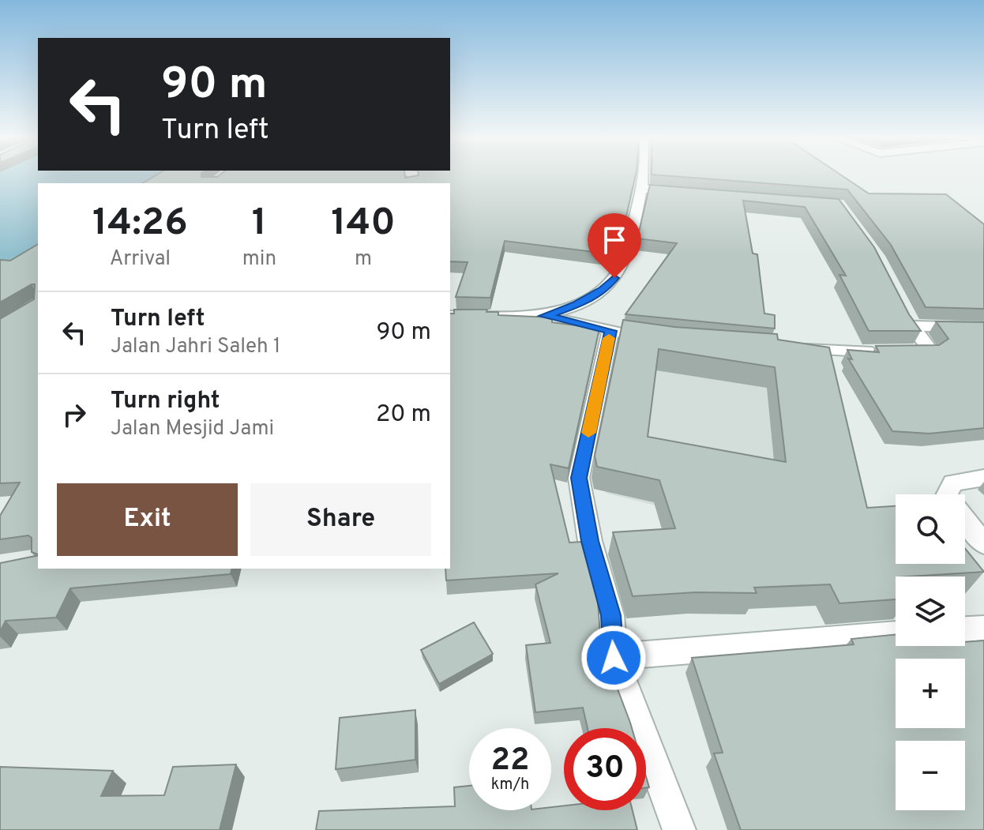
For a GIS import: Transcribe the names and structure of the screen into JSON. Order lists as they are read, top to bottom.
{
  "page": {
    "turn": ["90 m", "Turn left"],
    "eta": [
      "14:26",
      "Arrival",
      "1",
      "min",
      "140",
      "m"
    ],
    "list": [
      {
        "name": "Turn left",
        "note": "Jalan Jahri Saleh 1",
        "value": "90 m"
      },
      {
        "name": "Turn right",
        "note": "Jalan Mesjid Jami",
        "value": "20 m"
      }
    ],
    "buttons": ["Exit", "Share"],
    "map_buttons": ["+", "−"],
    "speed": "22 km/h",
    "limit": "30"
  }
}
